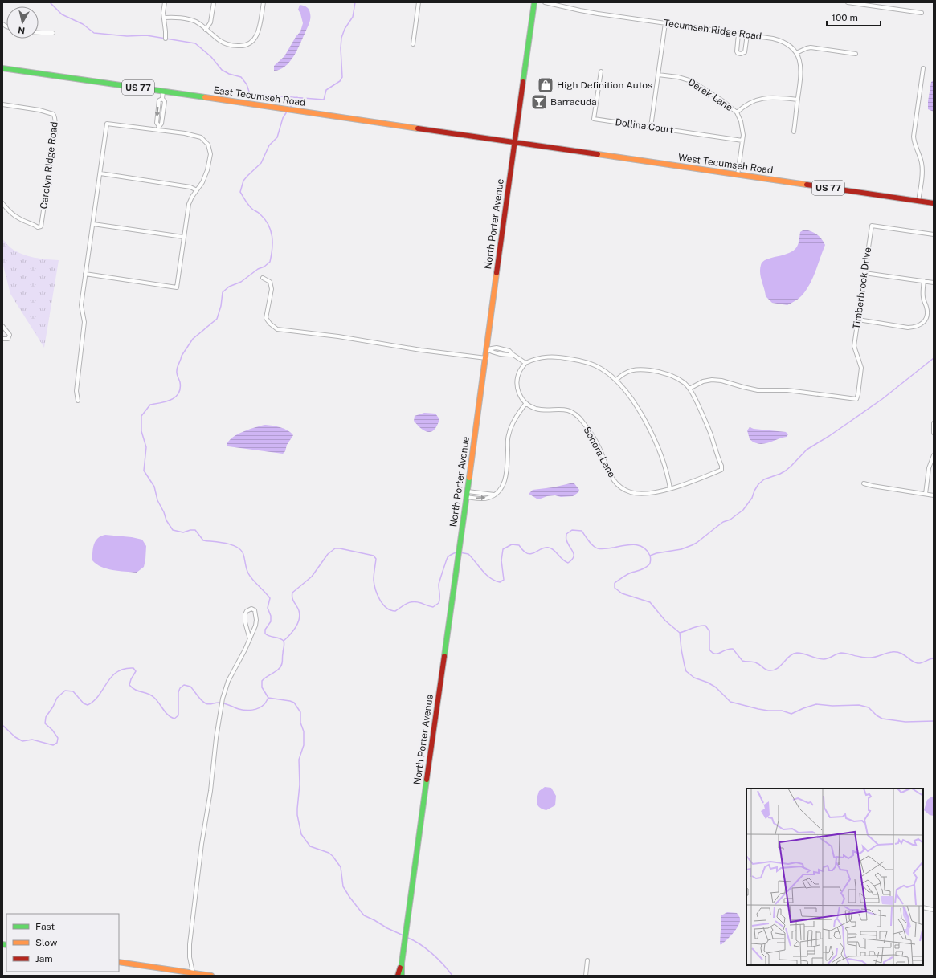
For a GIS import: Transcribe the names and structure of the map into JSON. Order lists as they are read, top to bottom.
{
  "streets": {
    "main road": [
      "US 77",
      "East Tecumseh Road",
      "West Tecumseh Road",
      "North Porter Avenue"
    ],
    "street": [
      "Tecumseh Ridge Road",
      "Derek Lane",
      "Dollina Court",
      "Carolyn Ridge Road",
      "Timberbrook Drive",
      "Sonora Lane"
    ]
  },
  "crossings": [
    ["Derek Lane", "Dollina Court"],
    ["Derek Lane", "West Tecumseh Road"],
    ["East Tecumseh Road", "West Tecumseh Road"],
    ["East Tecumseh Road", "North Porter Avenue"],
    ["West Tecumseh Road", "North Porter Avenue"],
    ["Timberbrook Drive", "Sonora Lane"]
  ],
  "places": {
    "shop": ["High Definition Autos"],
    "bar": ["Barracuda"]
  },
  "legend": ["Fast", "Slow", "Jam"],
  "scale_bar": "100 m",
  "north": "bottom"
}
